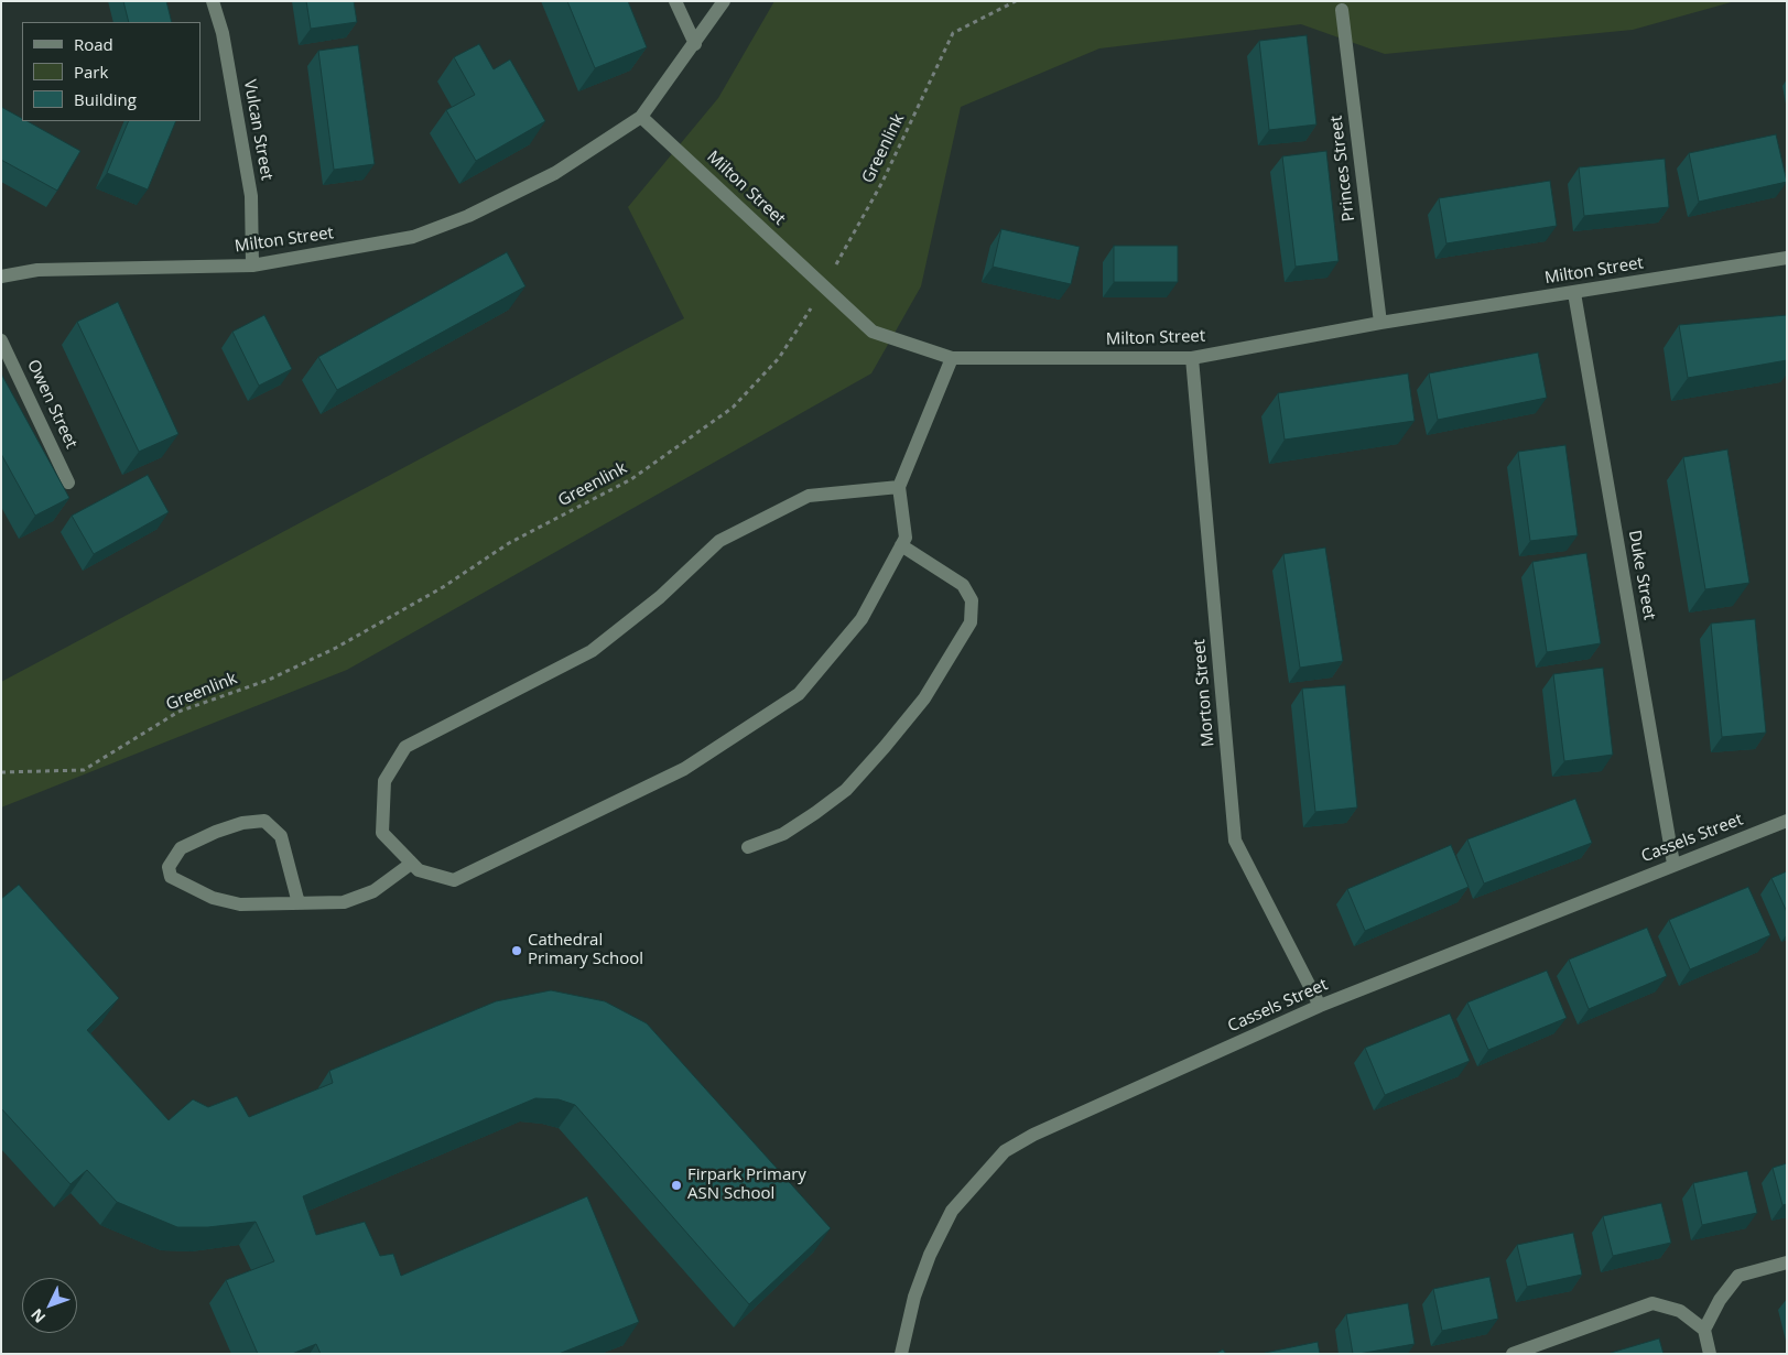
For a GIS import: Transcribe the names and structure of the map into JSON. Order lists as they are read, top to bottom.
{
  "streets": {
    "street": [
      "Vulcan Street",
      "Princes Street",
      "Milton Street",
      "Owen Street",
      "Duke Street",
      "Morton Street",
      "Cassels Street"
    ],
    "path": ["Greenlink"]
  },
  "crossings": [
    ["Vulcan Street", "Milton Street"],
    ["Greenlink", "Milton Street"],
    ["Princes Street", "Milton Street"],
    ["Milton Street", "Duke Street"],
    ["Milton Street", "Morton Street"],
    ["Duke Street", "Cassels Street"],
    ["Morton Street", "Cassels Street"]
  ],
  "places": ["Cathedral Primary School", "Firpark Primary ASN School"],
  "legend": ["Road", "Park", "Building"],
  "north": "bottom left"
}
